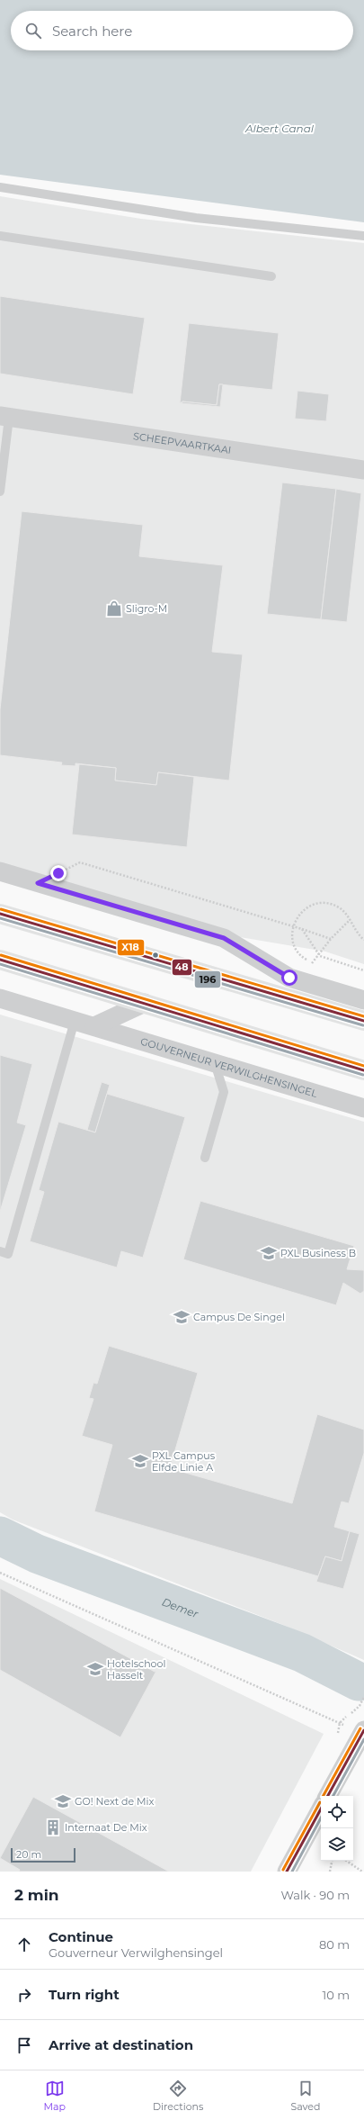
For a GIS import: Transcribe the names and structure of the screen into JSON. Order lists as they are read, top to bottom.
{
  "streets": {
    "street": ["SCHEEPVAARTKAAI", "GOUVERNEUR VERWILGHENSINGEL"]
  },
  "water": ["Albert Canal", "Demer"],
  "places": {
    "shop": ["Sligro-M"],
    "school or university": [
      "PXL Business B",
      "Campus De Singel",
      "PXL Campus Elfde Linie A",
      "Hotelschool Hasselt",
      "GO! Next de Mix"
    ],
    "building": ["Internaat De Mix"]
  },
  "lines": ["transit line X18", "transit line 48", "transit line 196"],
  "scale_bar": "20 m",
  "page": {
    "search": "Search here",
    "scale": "20 m",
    "heading": ["2 min", "Walk · 90 m"],
    "list": [
      ["Continue", "Gouverneur Verwilghensingel", "80 m"],
      ["Turn right", "10 m"],
      "Arrive at destination"
    ],
    "nav": ["Map", "Directions", "Saved"]
  }
}
